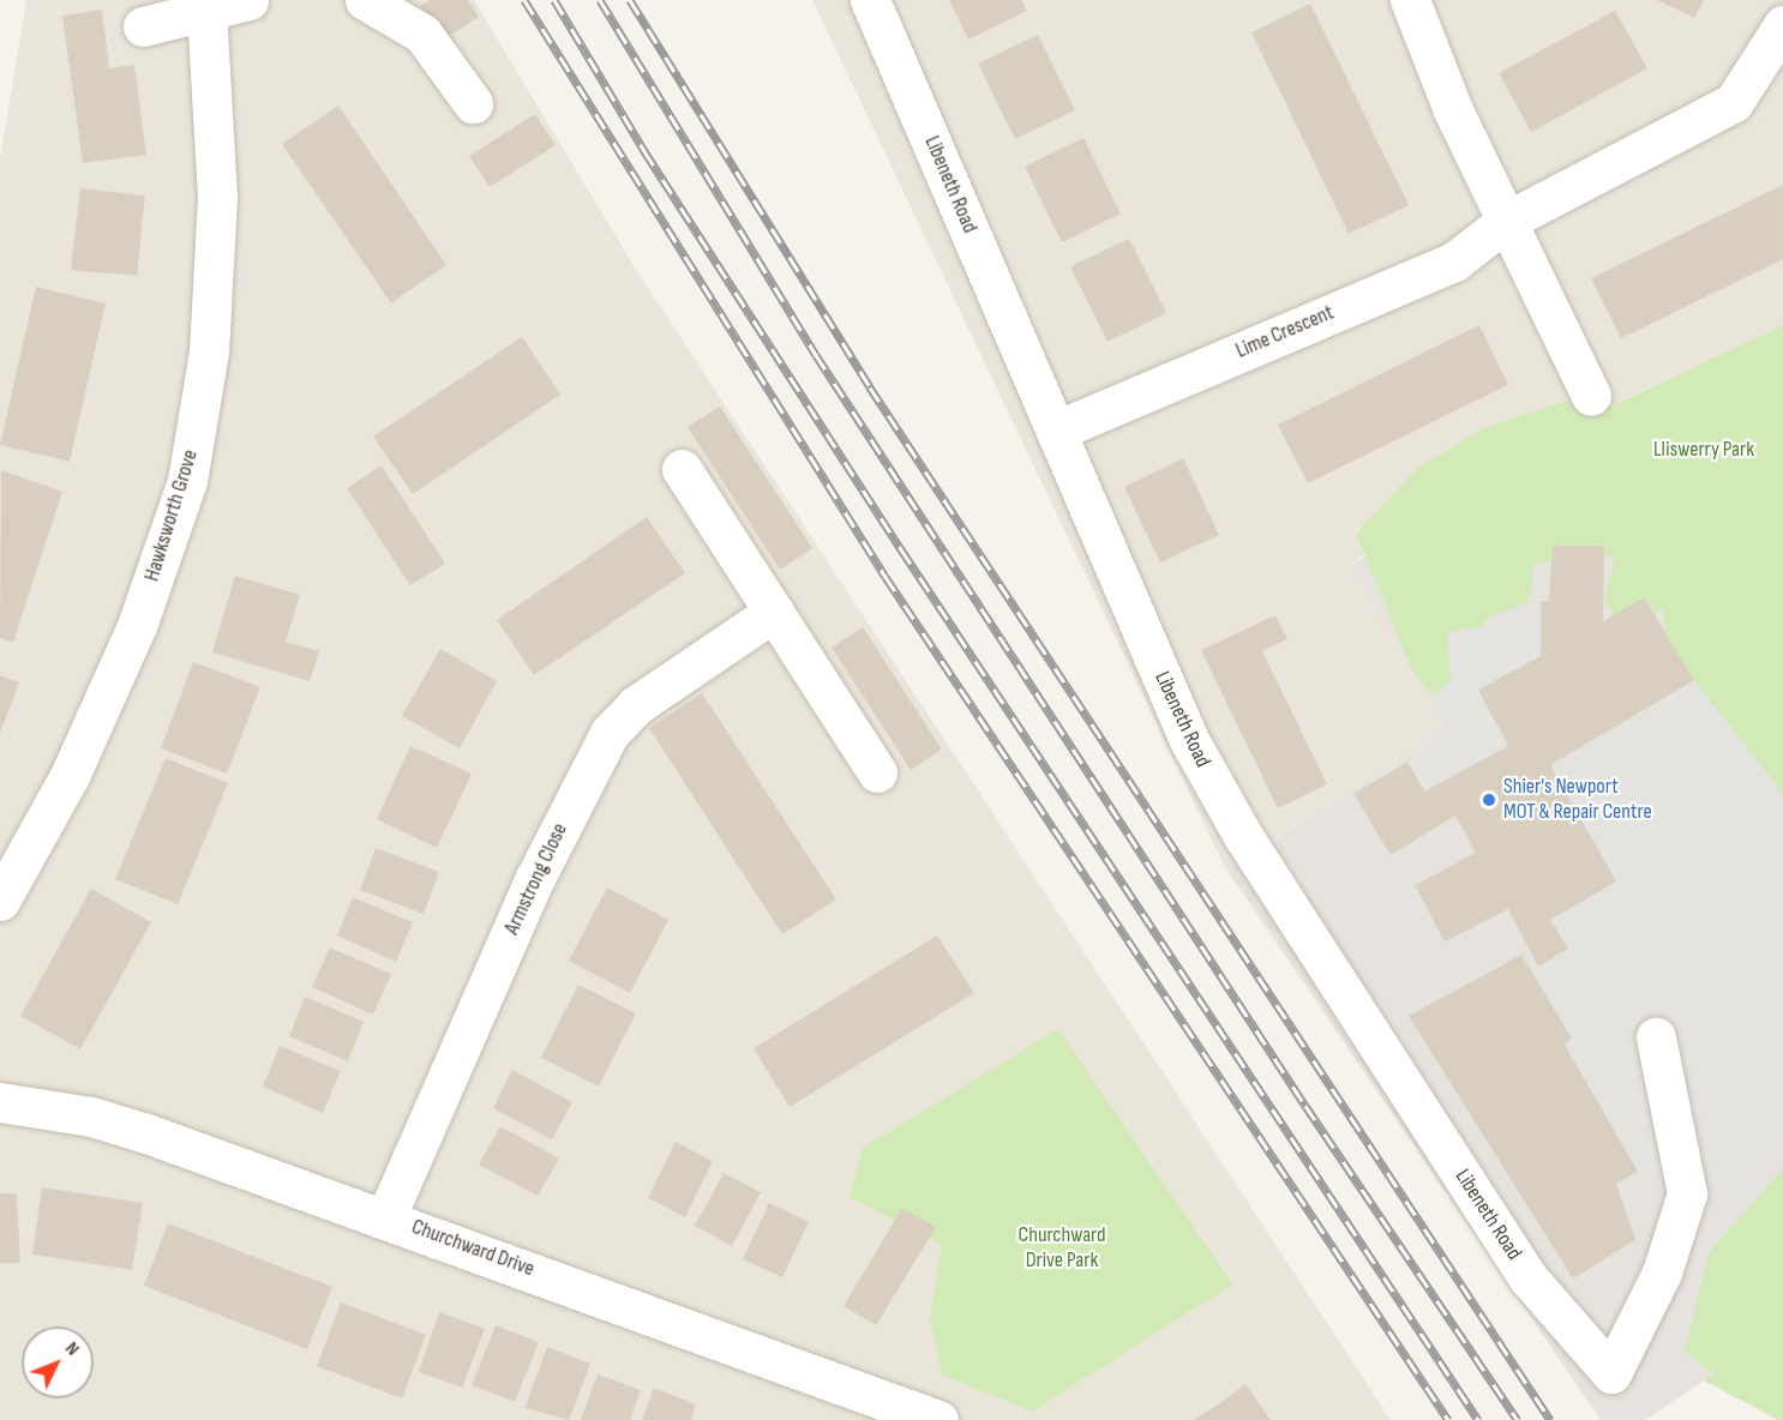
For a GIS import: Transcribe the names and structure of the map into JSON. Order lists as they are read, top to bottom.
{
  "streets": {
    "street": [
      "Libeneth Road",
      "Lime Crescent",
      "Hawksworth Grove",
      "Armstrong Close",
      "Churchward Drive"
    ]
  },
  "crossings": [
    ["Libeneth Road", "Lime Crescent"],
    ["Armstrong Close", "Churchward Drive"]
  ],
  "parks": ["Lliswerry Park", "Churchward Drive Park"],
  "places": ["Shier's Newport MOT & Repair Centre"],
  "north": "top right"
}
